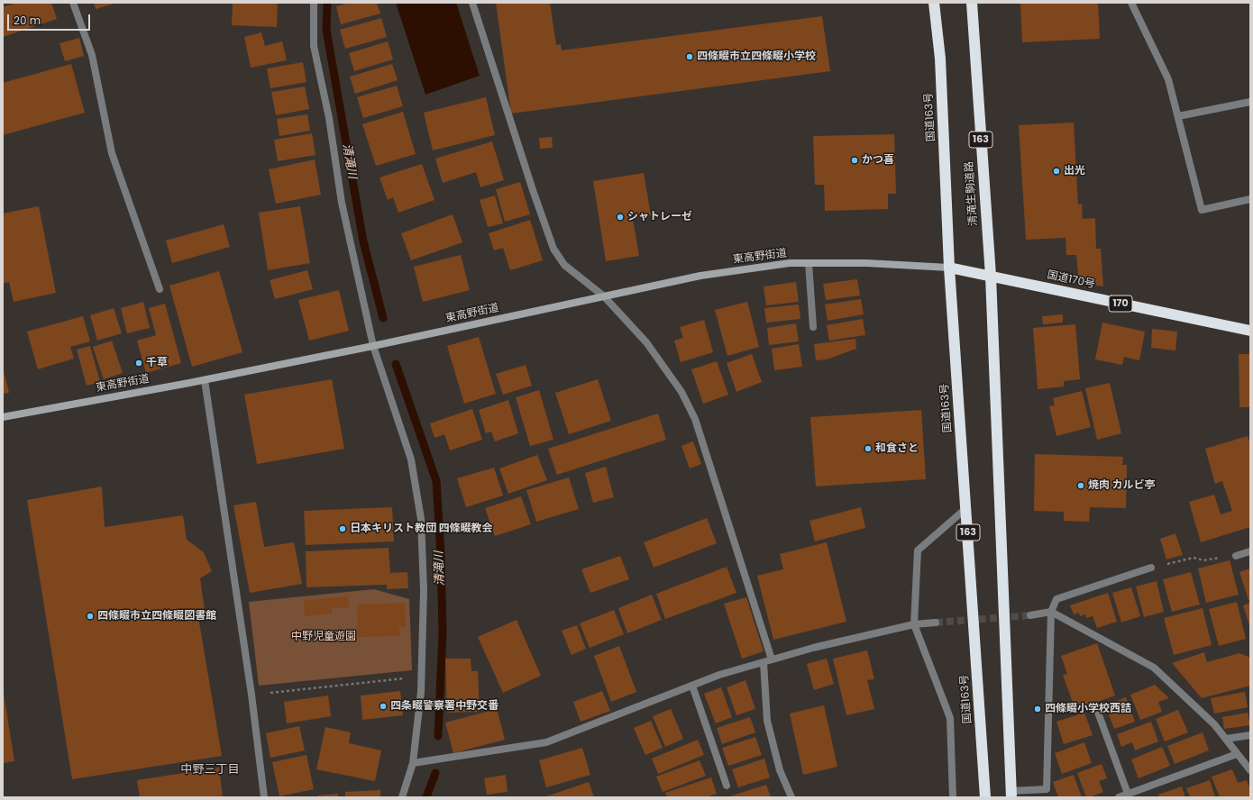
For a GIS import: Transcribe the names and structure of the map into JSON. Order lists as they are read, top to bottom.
{
  "streets": {
    "highway": [
      "国道163号",
      "163",
      "清滝生駒道路",
      "国道170号",
      "170"
    ],
    "street": ["東高野街道"]
  },
  "crossings": [
    ["国道163号", "163"],
    ["国道163号", "東高野街道"],
    ["国道163号", "国道170号"],
    ["163", "清滝生駒道路"],
    ["163", "国道170号"],
    ["清滝生駒道路", "国道170号"],
    ["東高野街道", "国道170号"]
  ],
  "districts": ["中野三丁目"],
  "water": ["清滝川"],
  "parks": ["中野児童遊園"],
  "places": [
    "四條畷市立四條畷小学校",
    "かつ喜",
    "出光",
    "シャトレーゼ",
    "千草",
    "和食さと",
    "焼肉 カルビ亭",
    "日本キリスト教団 四條畷教会",
    "四條畷市立四條畷図書館",
    "四条畷警察署中野交番",
    "四條畷小学校西詰"
  ],
  "scale_bar": "20 m"
}
